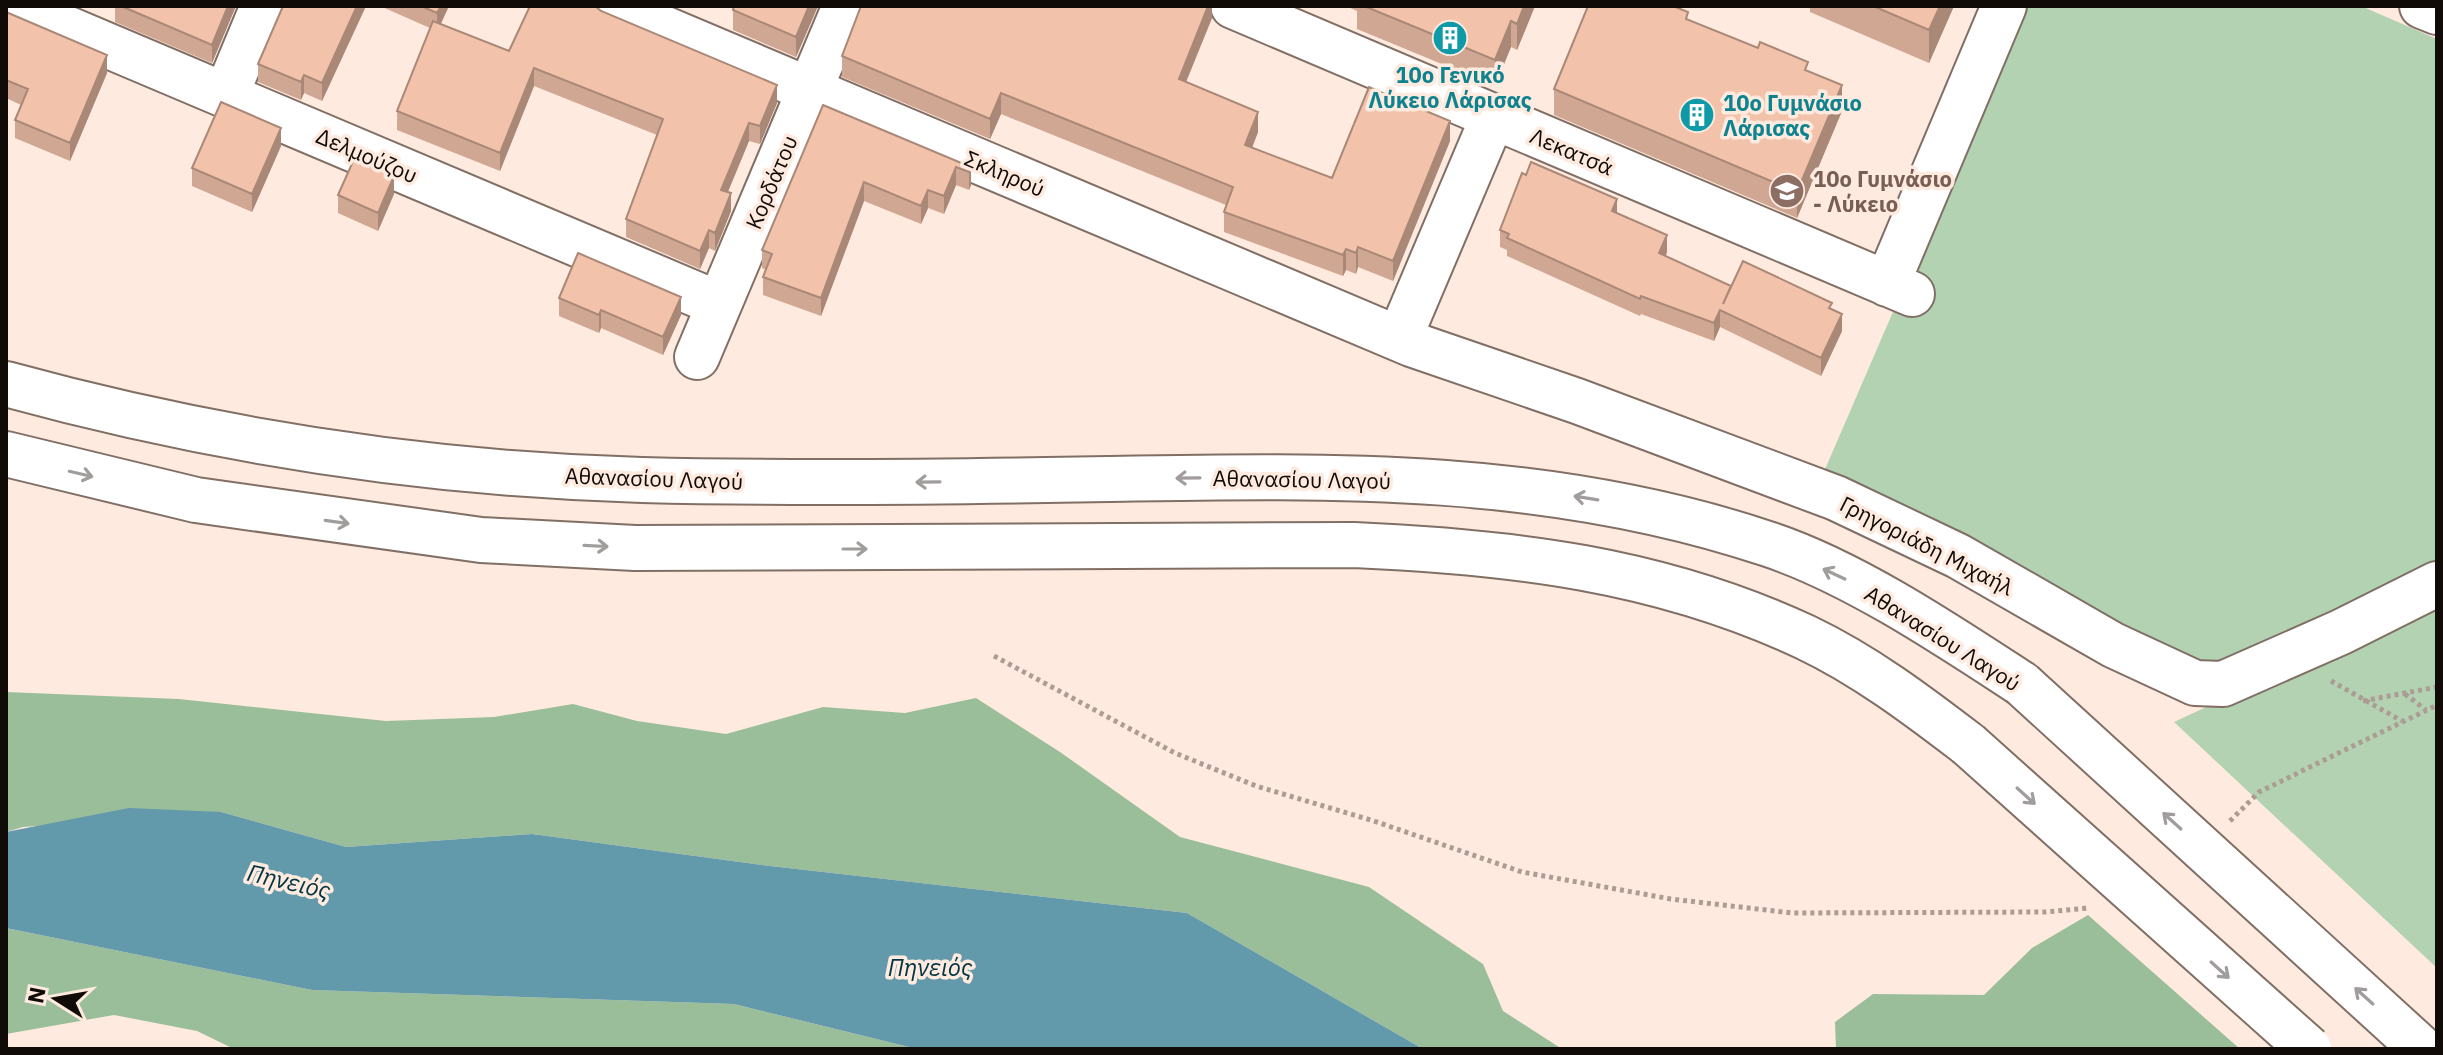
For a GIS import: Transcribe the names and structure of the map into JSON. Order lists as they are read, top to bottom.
{
  "streets": {
    "main road": [
      "Λεκατσά",
      "Δελμούζου",
      "Σκληρού",
      "Κορδάτου",
      "Αθανασίου Λαγού",
      "Γρηγοριάδη Μιχαήλ"
    ]
  },
  "crossings": [
    ["Δελμούζου", "Κορδάτου"],
    ["Σκληρού", "Κορδάτου"],
    ["Σκληρού", "Γρηγοριάδη Μιχαήλ"]
  ],
  "water": ["Πηνειός"],
  "places": {
    "building": ["10ο Γενικό Λύκειο Λάρισας", "10o Γυμνάσιο Λάρισας"],
    "school or university": ["10ο Γυμνάσιο - Λύκειο"]
  },
  "north": "left"
}
